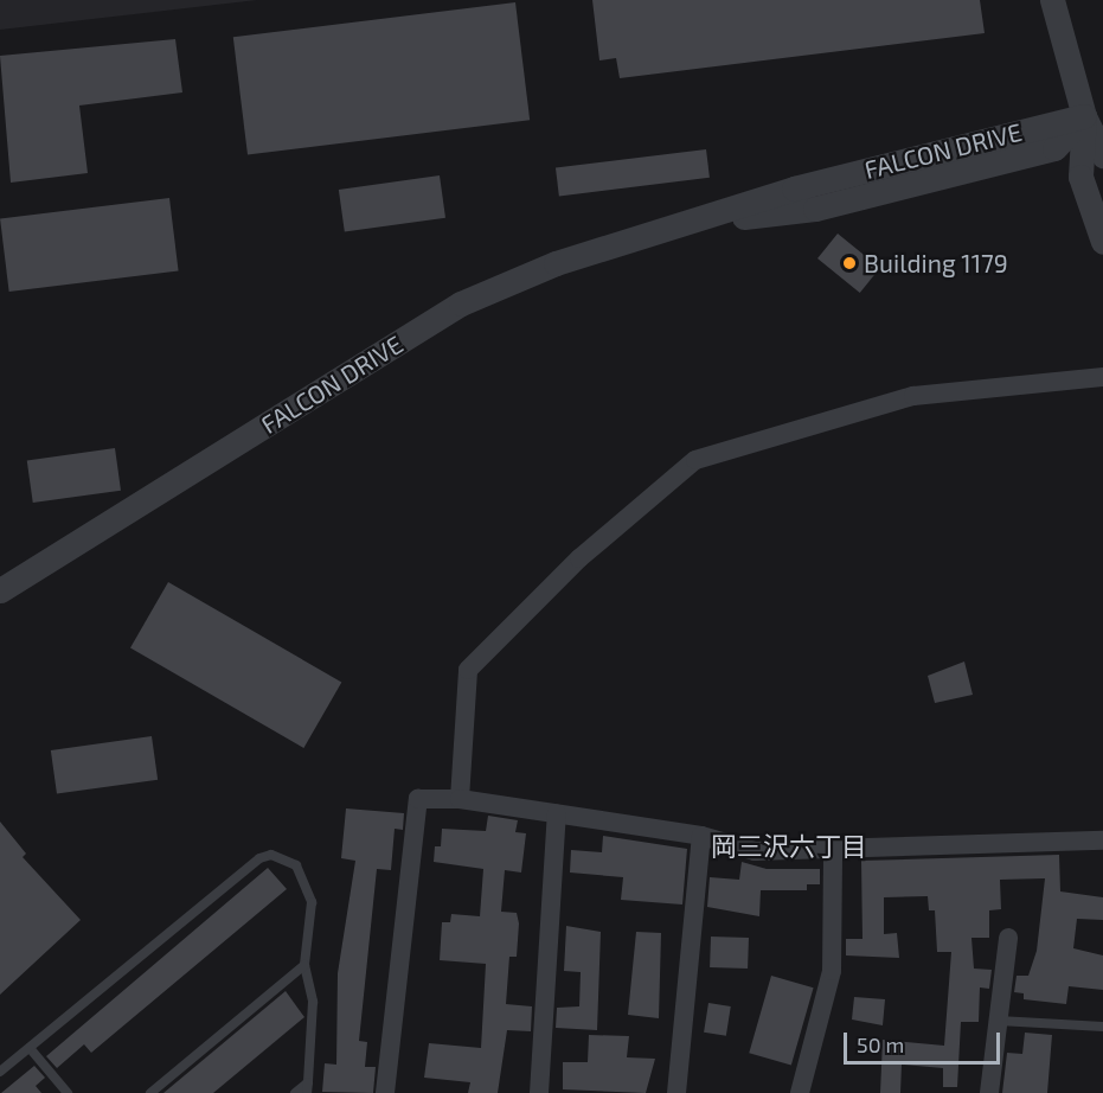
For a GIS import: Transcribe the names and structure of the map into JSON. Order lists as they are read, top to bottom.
{
  "streets": {
    "street": ["FALCON DRIVE"]
  },
  "districts": ["岡三沢六丁目"],
  "places": ["Building 1179"],
  "scale_bar": "50 m"
}
